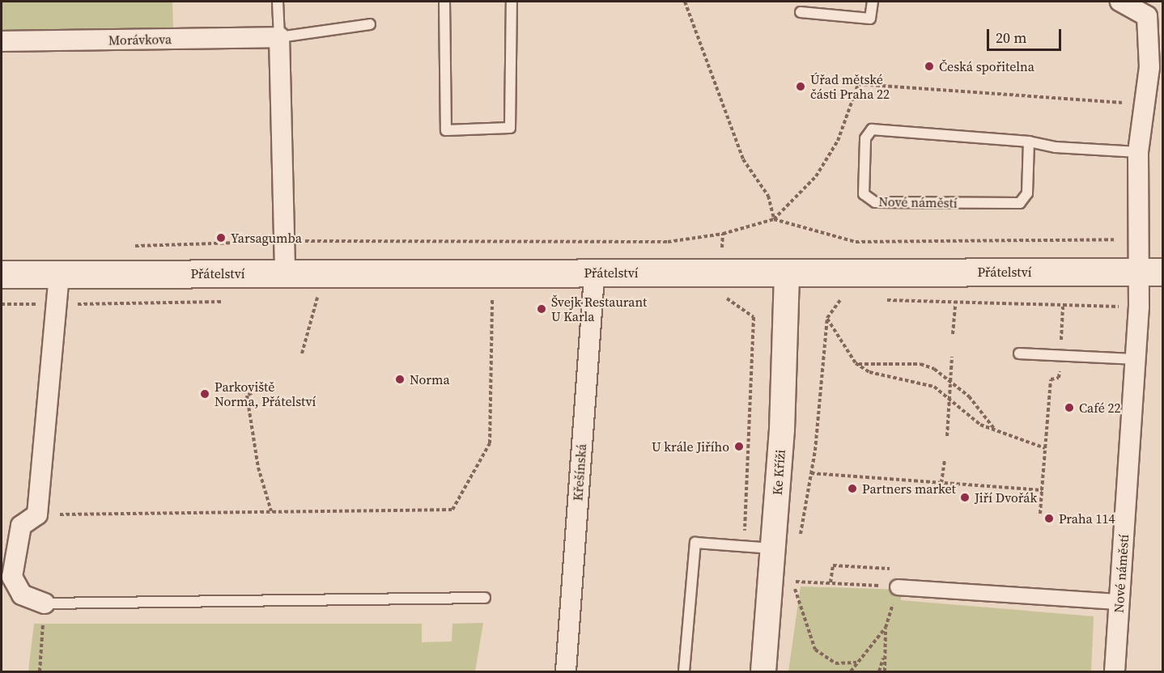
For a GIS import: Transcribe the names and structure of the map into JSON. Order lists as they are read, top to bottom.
{
  "streets": {
    "main road": ["Přátelství"],
    "street": [
      "Morávkova",
      "Nové náměstí",
      "Křešínská",
      "Ke Kříži"
    ]
  },
  "crossings": [
    ["Nové náměstí", "Přátelství"],
    ["Přátelství", "Křešínská"],
    ["Přátelství", "Ke Kříži"]
  ],
  "places": [
    "Česká spořitelna",
    "Úřad mětské části Praha 22",
    "Yarsagumba",
    "Švejk Restaurant U Karla",
    "Norma",
    "Parkoviště Norma, Přátelství",
    "Café 22",
    "U krále Jiřího",
    "Partners market",
    "Jiří Dvořák",
    "Praha 114"
  ],
  "scale_bar": "20 m"
}
